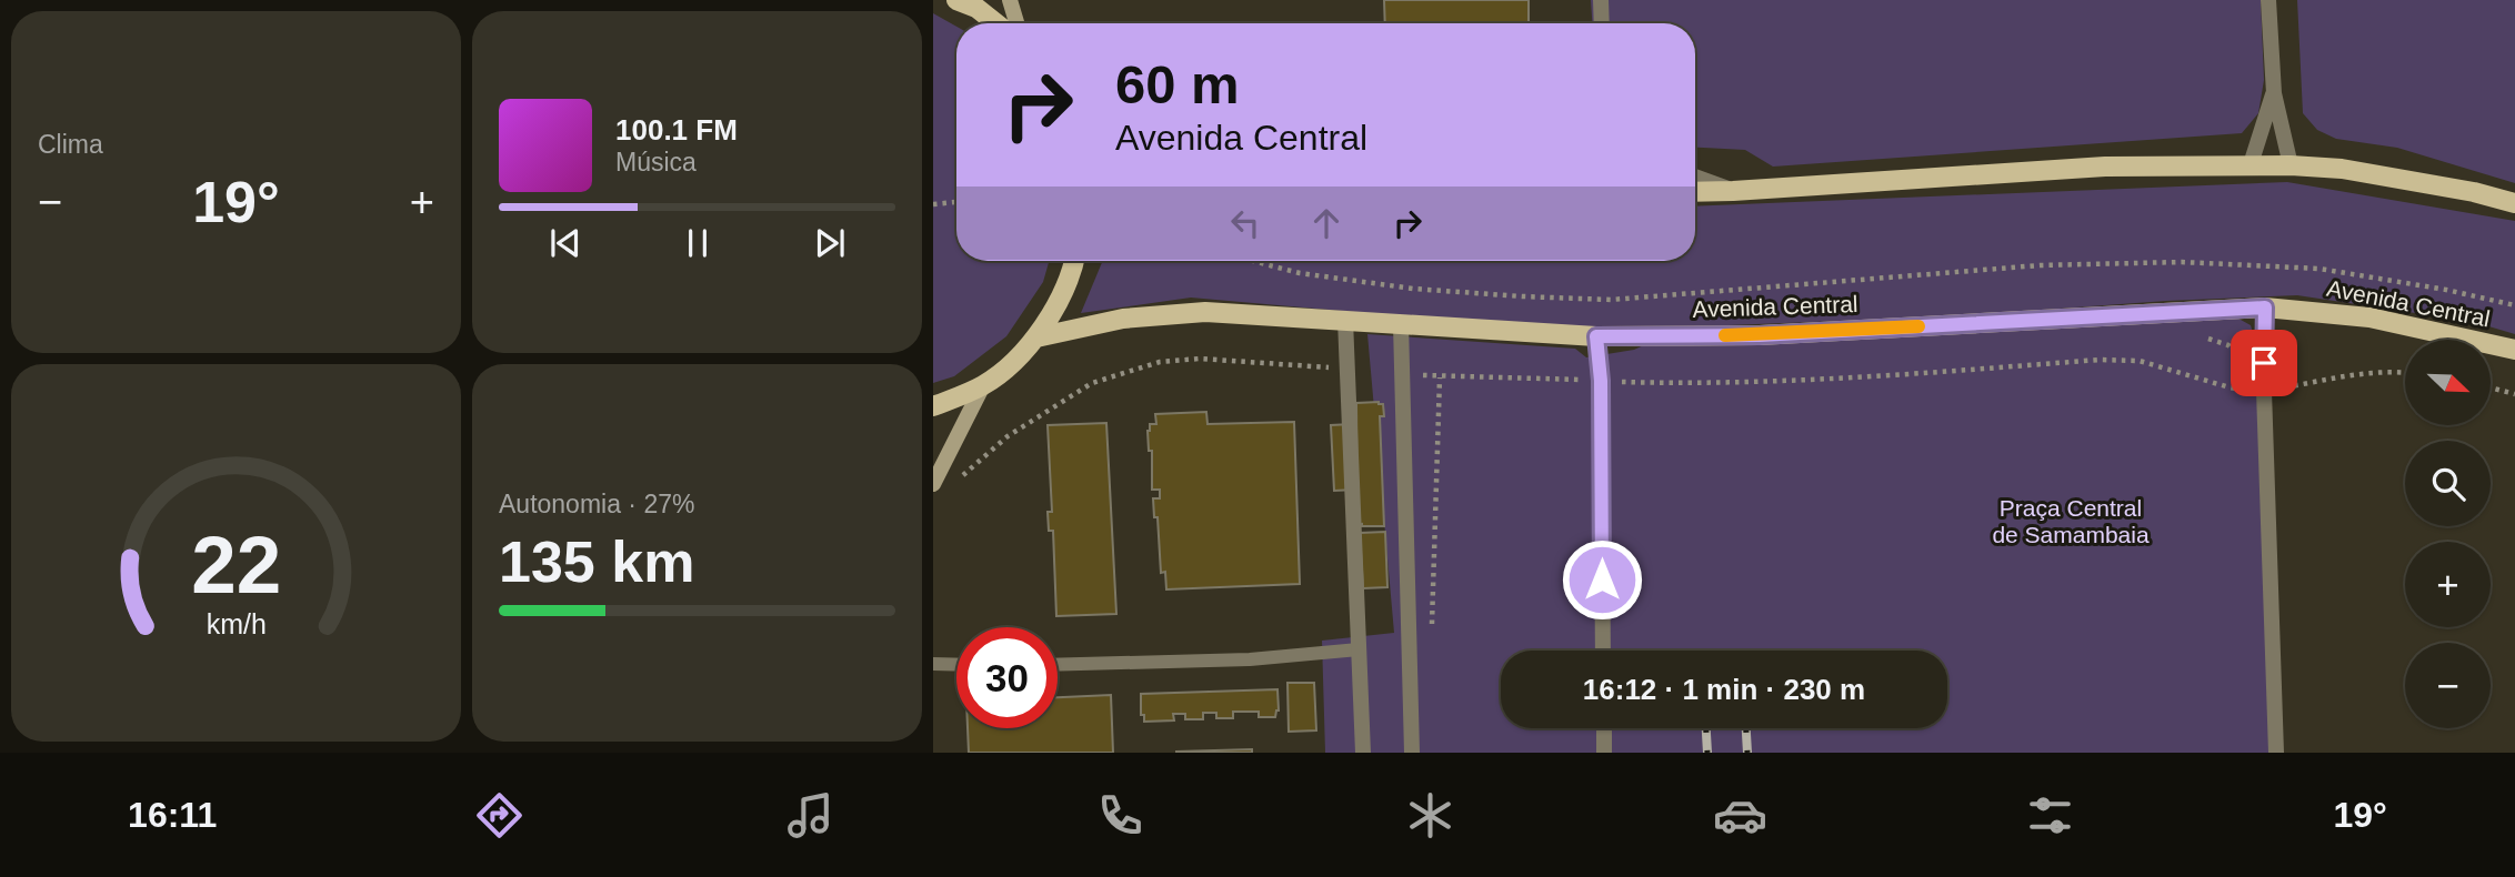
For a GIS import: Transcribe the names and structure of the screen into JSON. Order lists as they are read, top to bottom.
{
  "streets": {
    "main road": ["Avenida Central"]
  },
  "parks": ["Praça Central de Samambaia"],
  "north": "bottom right",
  "page": {
    "tile": [
      "Clima",
      ["Autonomia · 27%", "135 km"]
    ],
    "turn": ["60 m", "Avenida Central"],
    "song": ["100.1 FM", "Música"],
    "heat": ["−", "19°", "+"],
    "map_buttons": ["+", "−"],
    "limit": "30",
    "trip": "16:12 · 1 min · 230 m",
    "tabs": ["16:11", "19°"],
    "gauge": ["22", "km/h"]
  }
}
